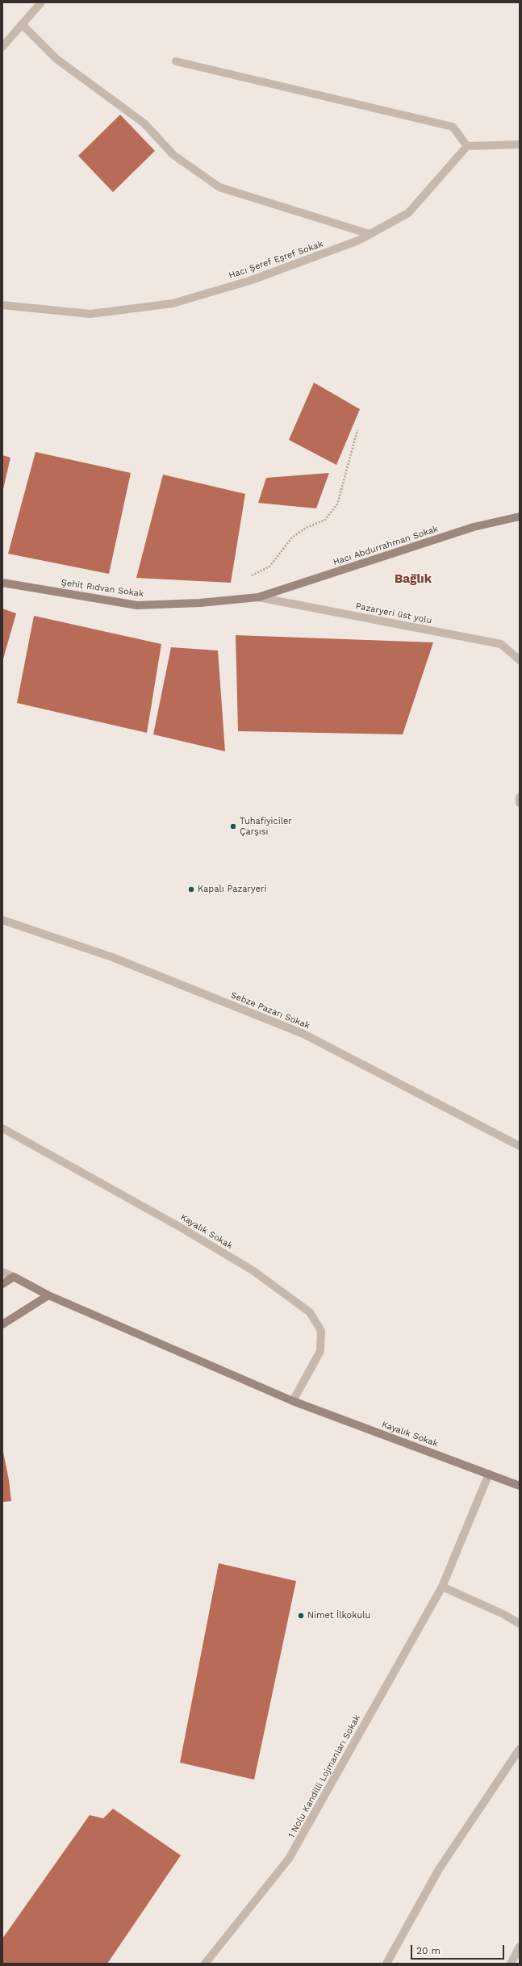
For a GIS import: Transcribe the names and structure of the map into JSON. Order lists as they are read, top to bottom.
{
  "streets": {
    "street": [
      "Hacı Şeref Eşref Sokak",
      "Hacı Abdurrahman Sokak",
      "Şehit Rıdvan Sokak",
      "Pazaryeri üst yolu",
      "Sebze Pazarı Sokak",
      "Kayalık Sokak",
      "1 Nolu Kandilli Lojmanları Sokak"
    ]
  },
  "crossings": [
    ["Hacı Abdurrahman Sokak", "Şehit Rıdvan Sokak"],
    ["Hacı Abdurrahman Sokak", "Pazaryeri üst yolu"],
    ["Şehit Rıdvan Sokak", "Pazaryeri üst yolu"],
    ["Kayalık Sokak", "1 Nolu Kandilli Lojmanları Sokak"]
  ],
  "districts": ["Bağlık"],
  "places": ["Tuhafiyiciler Çarşısı", "Kapalı Pazaryeri", "Nimet İlkokulu"],
  "scale_bar": "20 m"
}
